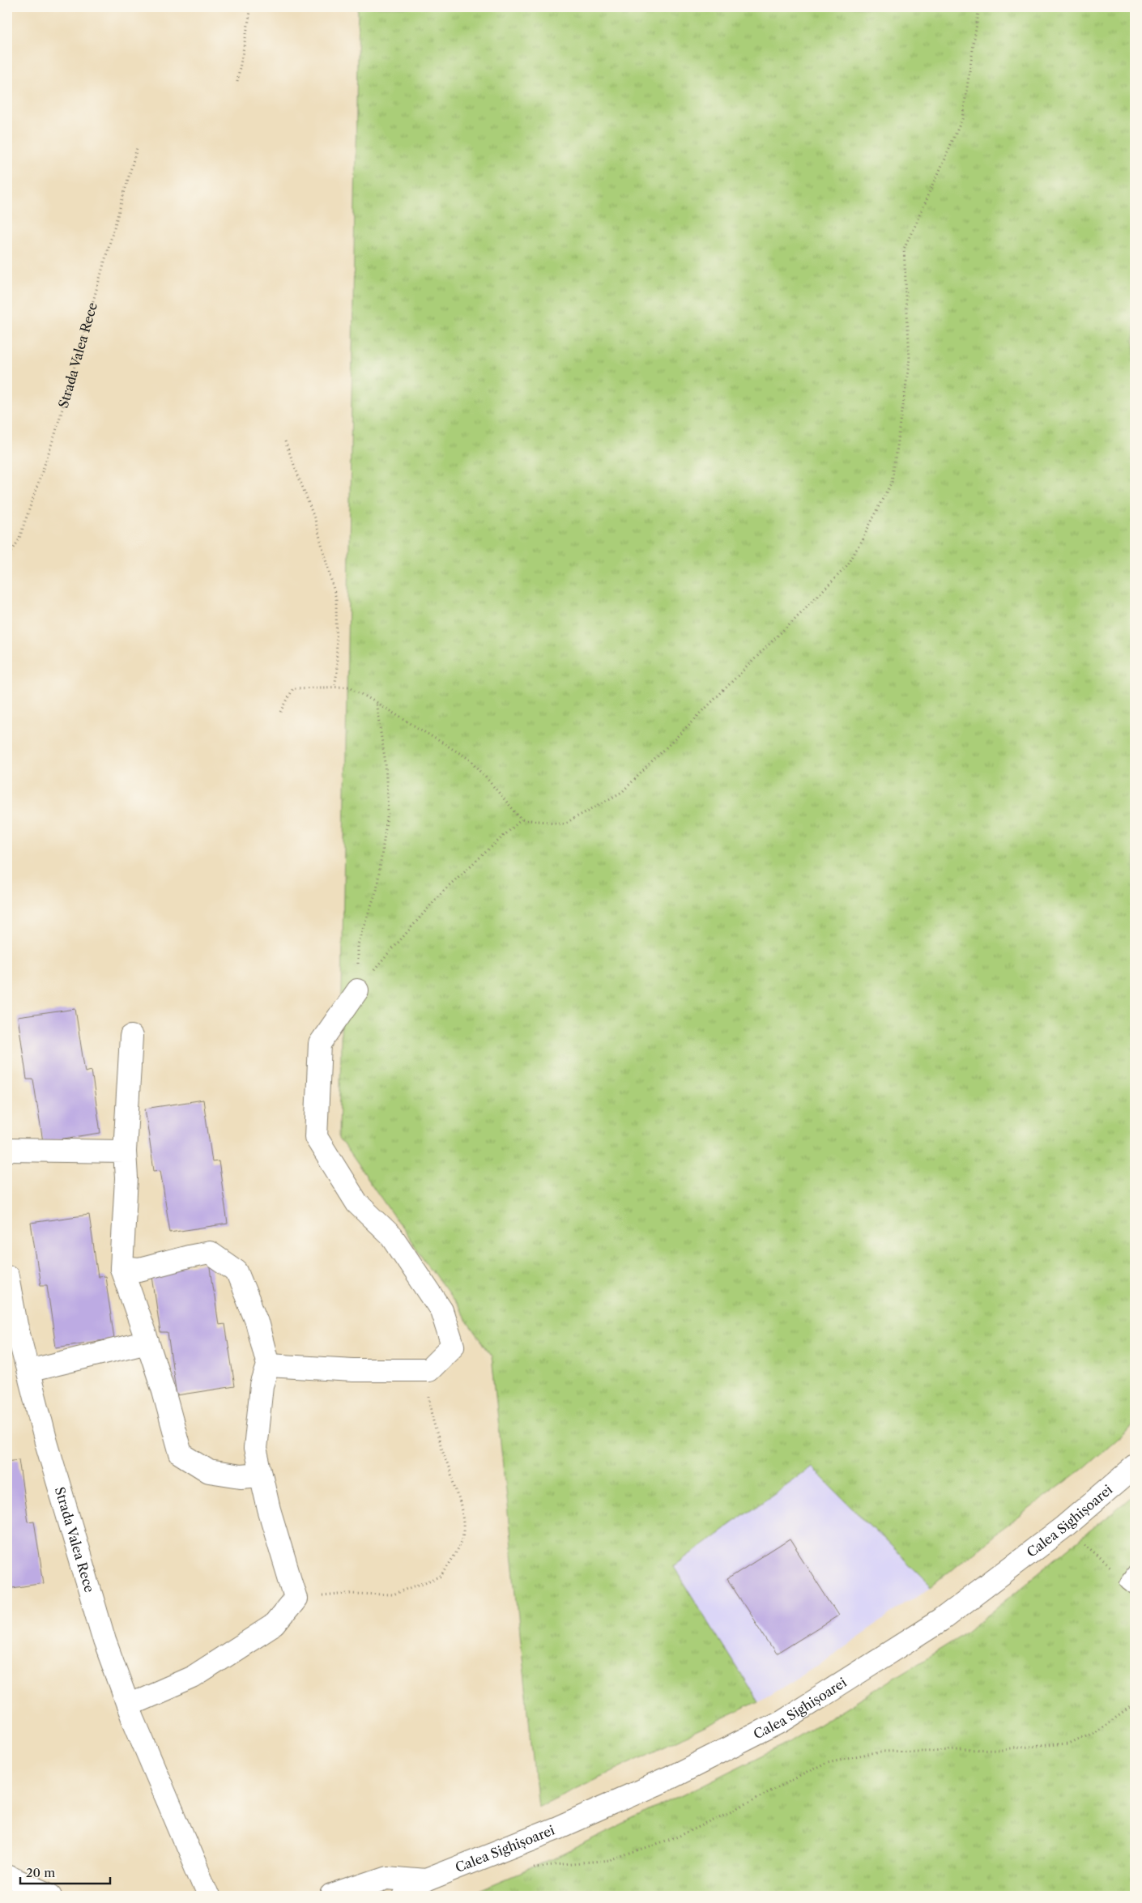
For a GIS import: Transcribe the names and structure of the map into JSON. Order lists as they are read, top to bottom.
{
  "streets": {
    "street": ["Strada Valea Rece", "Calea Sighișoarei"]
  },
  "scale_bar": "20 m"
}
